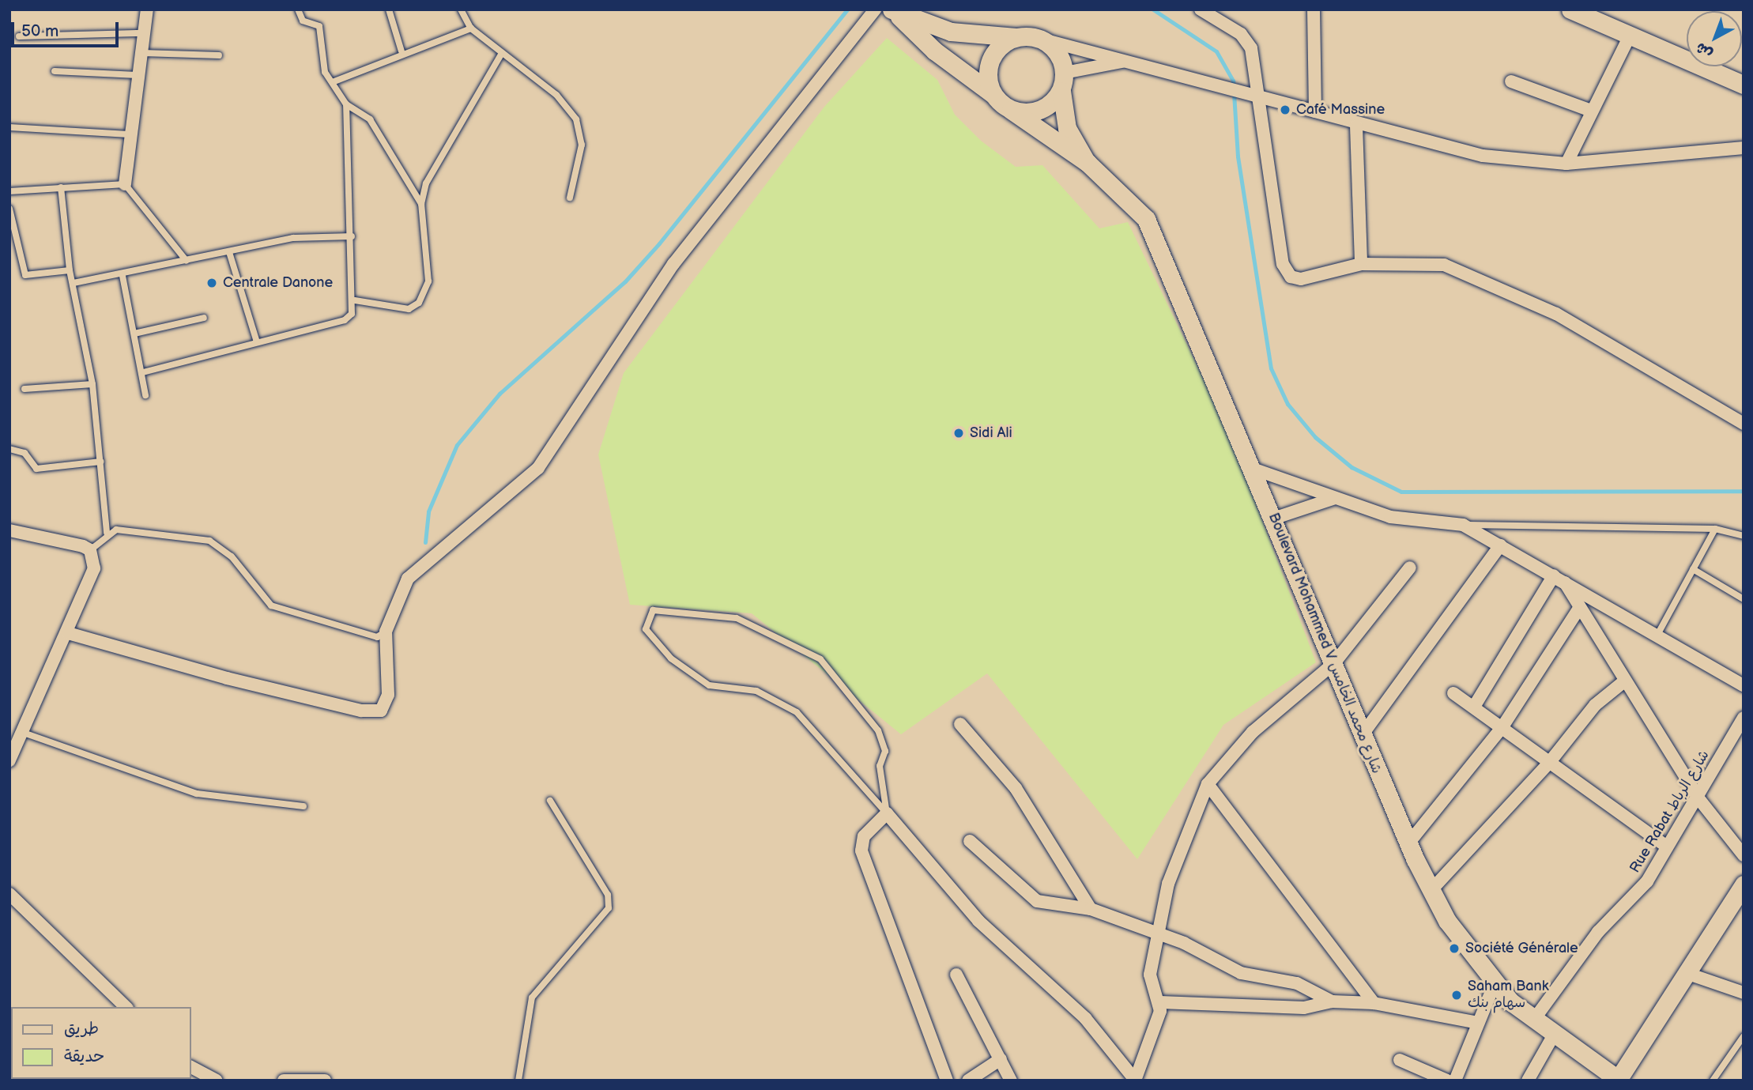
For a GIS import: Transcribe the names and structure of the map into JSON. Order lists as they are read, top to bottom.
{
  "streets": {
    "main road": ["Boulevard Mohammed V شارع محمد الخامس"],
    "street": ["Rue Rabat شارع الرباط"]
  },
  "crossings": [
    ["Boulevard Mohammed V شارع محمد الخامس", "Rue Rabat شارع الرباط"]
  ],
  "places": [
    "Café Massine",
    "Centrale Danone",
    "Sidi Ali",
    "Société Générale",
    "Saham Bank سهام بنك"
  ],
  "legend": ["طريق", "حديقة"],
  "scale_bar": "50 m",
  "north": "bottom left"
}
